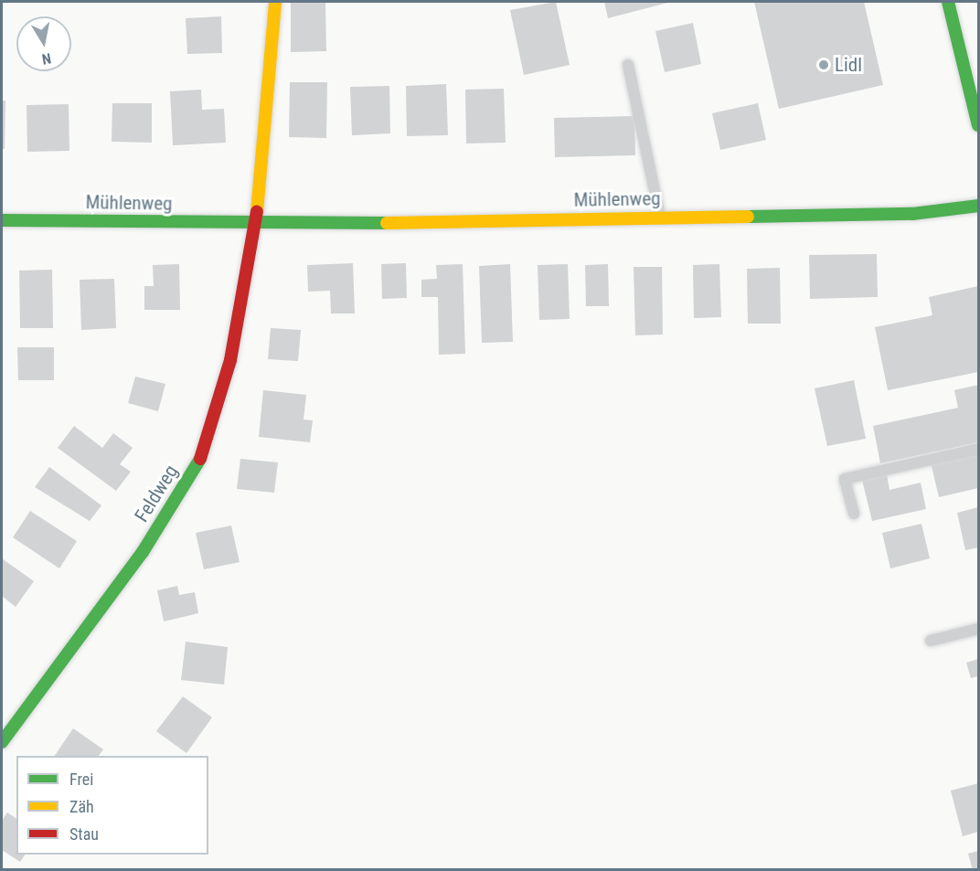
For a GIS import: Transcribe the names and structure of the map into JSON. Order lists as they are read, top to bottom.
{
  "streets": {
    "street": ["Mühlenweg", "Feldweg"]
  },
  "crossings": [
    ["Mühlenweg", "Feldweg"]
  ],
  "places": ["Lidl"],
  "legend": ["Frei", "Zäh", "Stau"],
  "north": "bottom"
}
